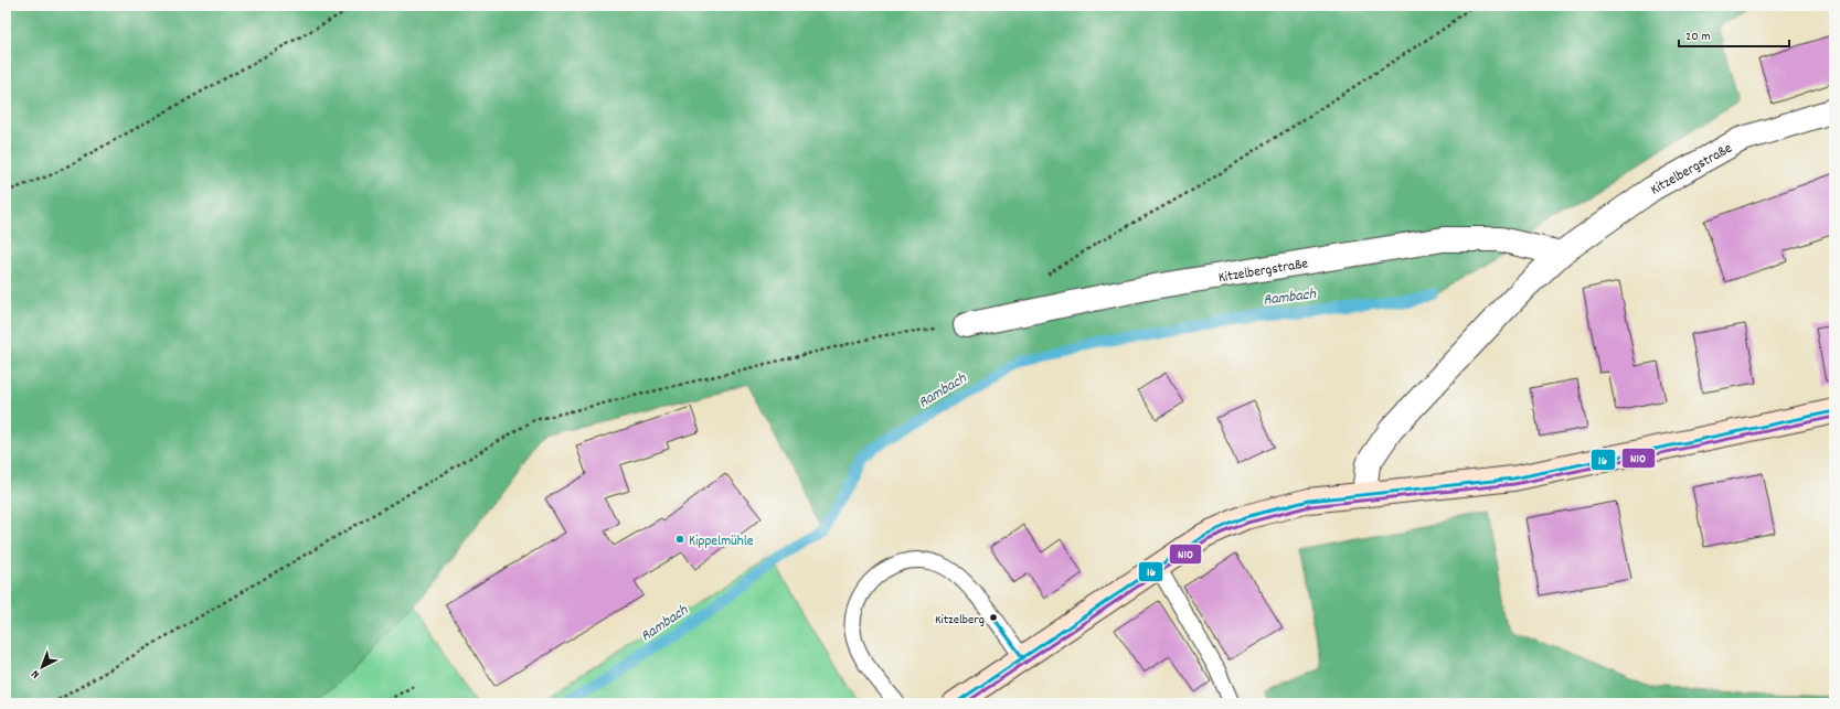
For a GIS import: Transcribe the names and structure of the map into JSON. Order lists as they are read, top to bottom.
{
  "streets": {
    "street": ["Kitzelbergstraße"]
  },
  "water": ["Rambach"],
  "places": ["Kippelmühle", "Kitzelberg"],
  "lines": ["transit line 16", "transit line N10"],
  "scale_bar": "20 m",
  "north": "bottom left"
}
